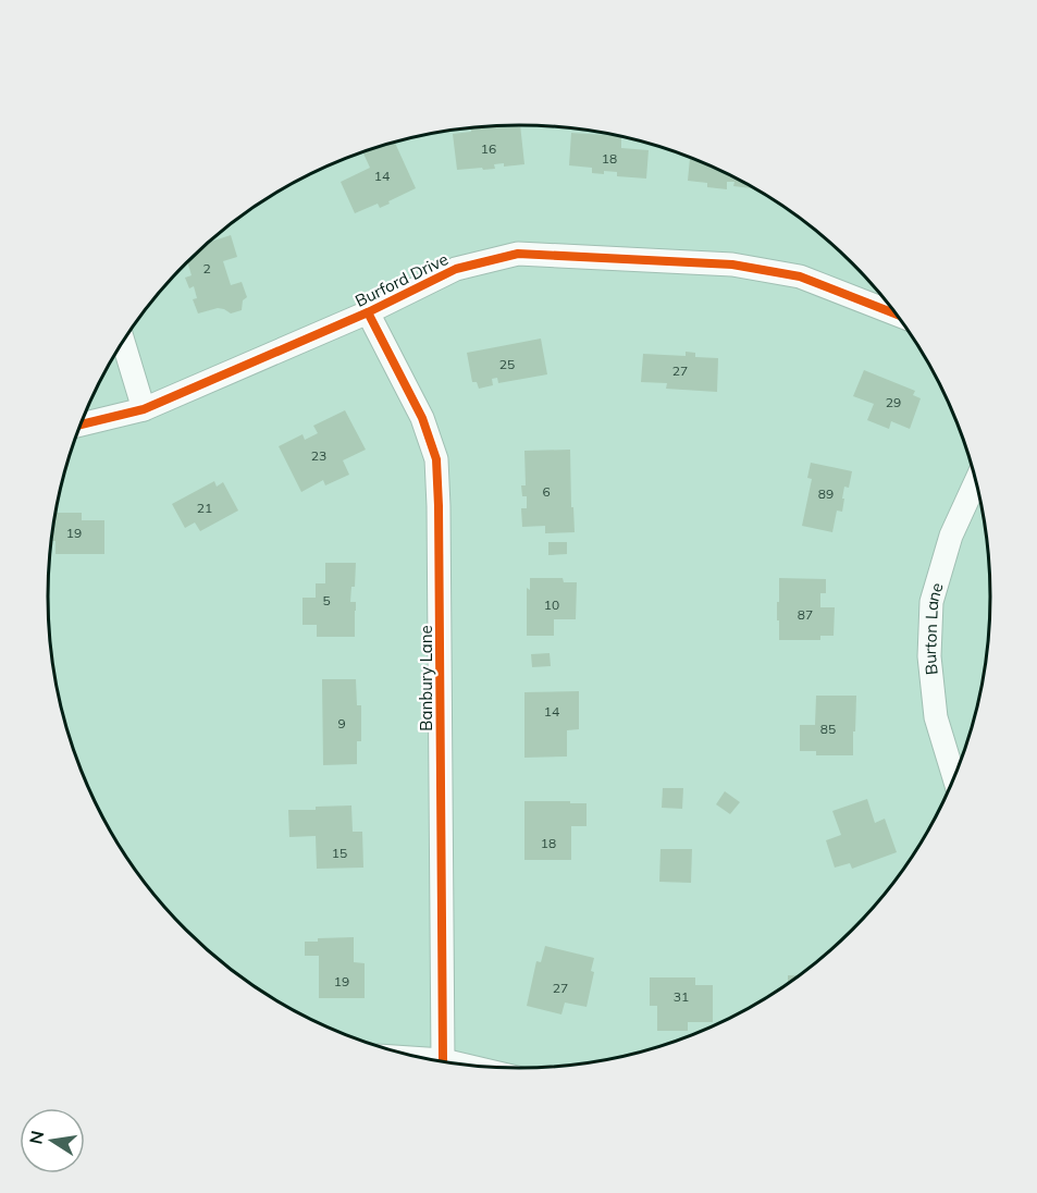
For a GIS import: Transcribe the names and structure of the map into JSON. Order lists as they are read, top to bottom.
{
  "streets": {
    "street": ["Burford Drive", "Burton Lane", "Banbury Lane"]
  },
  "crossings": [
    ["Burford Drive", "Banbury Lane"]
  ],
  "house_numbers": [
    "16",
    "18",
    "14",
    "2",
    "25",
    "27",
    "29",
    "23",
    "6",
    "89",
    "21",
    "19",
    "5",
    "10",
    "87",
    "14",
    "9",
    "85",
    "18",
    "15",
    "19",
    "27",
    "31"
  ],
  "north": "left"
}
